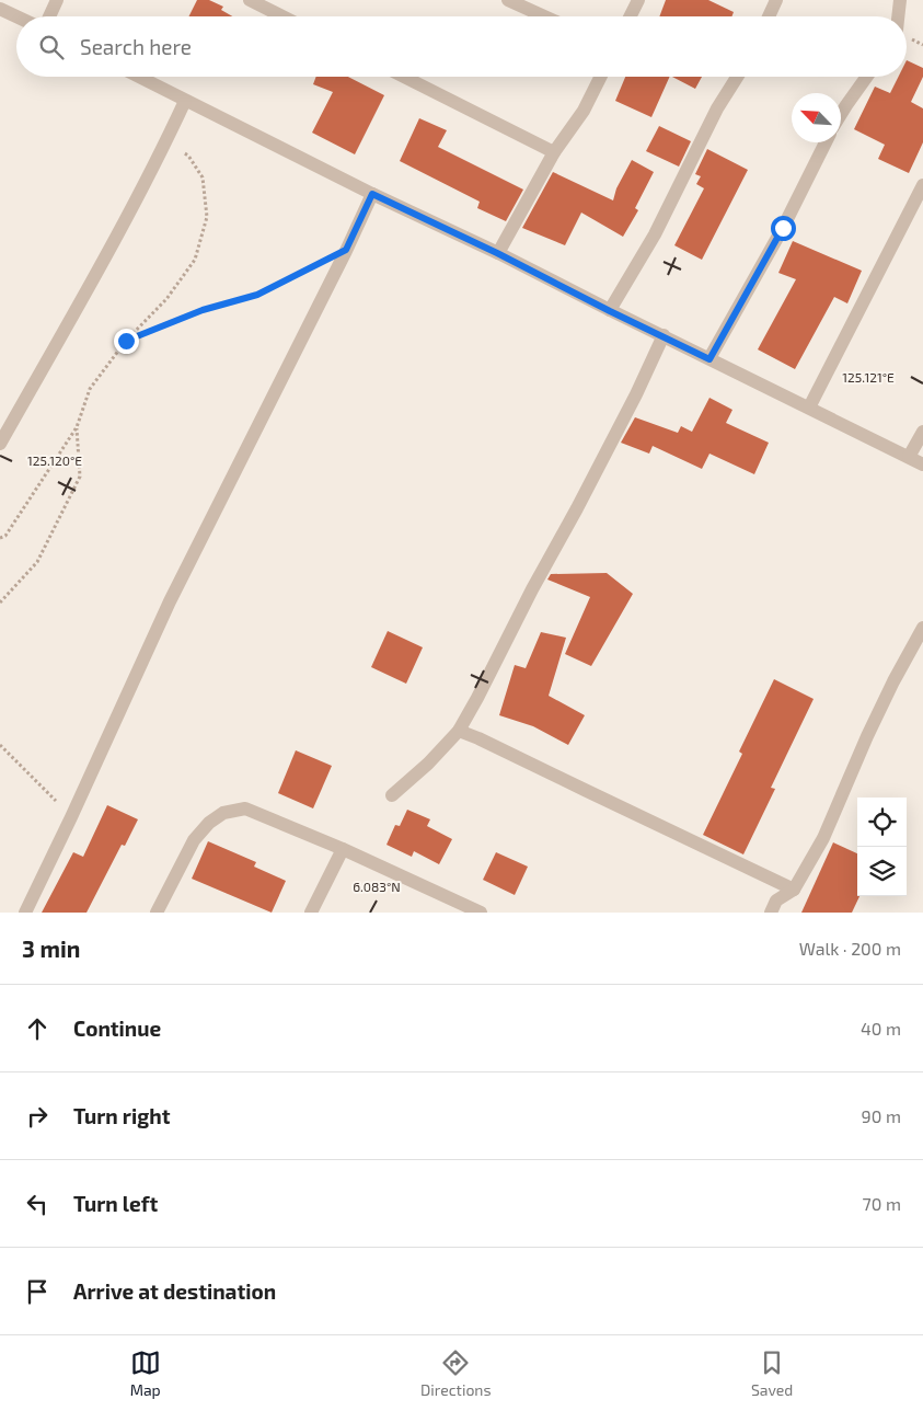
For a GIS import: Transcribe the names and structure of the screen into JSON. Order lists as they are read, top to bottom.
{
  "north": "top left",
  "page": {
    "search": "Search here",
    "heading": ["3 min", "Walk · 200 m"],
    "list": [
      ["Continue", "40 m"],
      ["Turn right", "90 m"],
      ["Turn left", "70 m"],
      "Arrive at destination"
    ],
    "nav": ["Map", "Directions", "Saved"]
  },
  "coordinates": ["125.121°E", "125.120°E", "6.083°N"]
}
